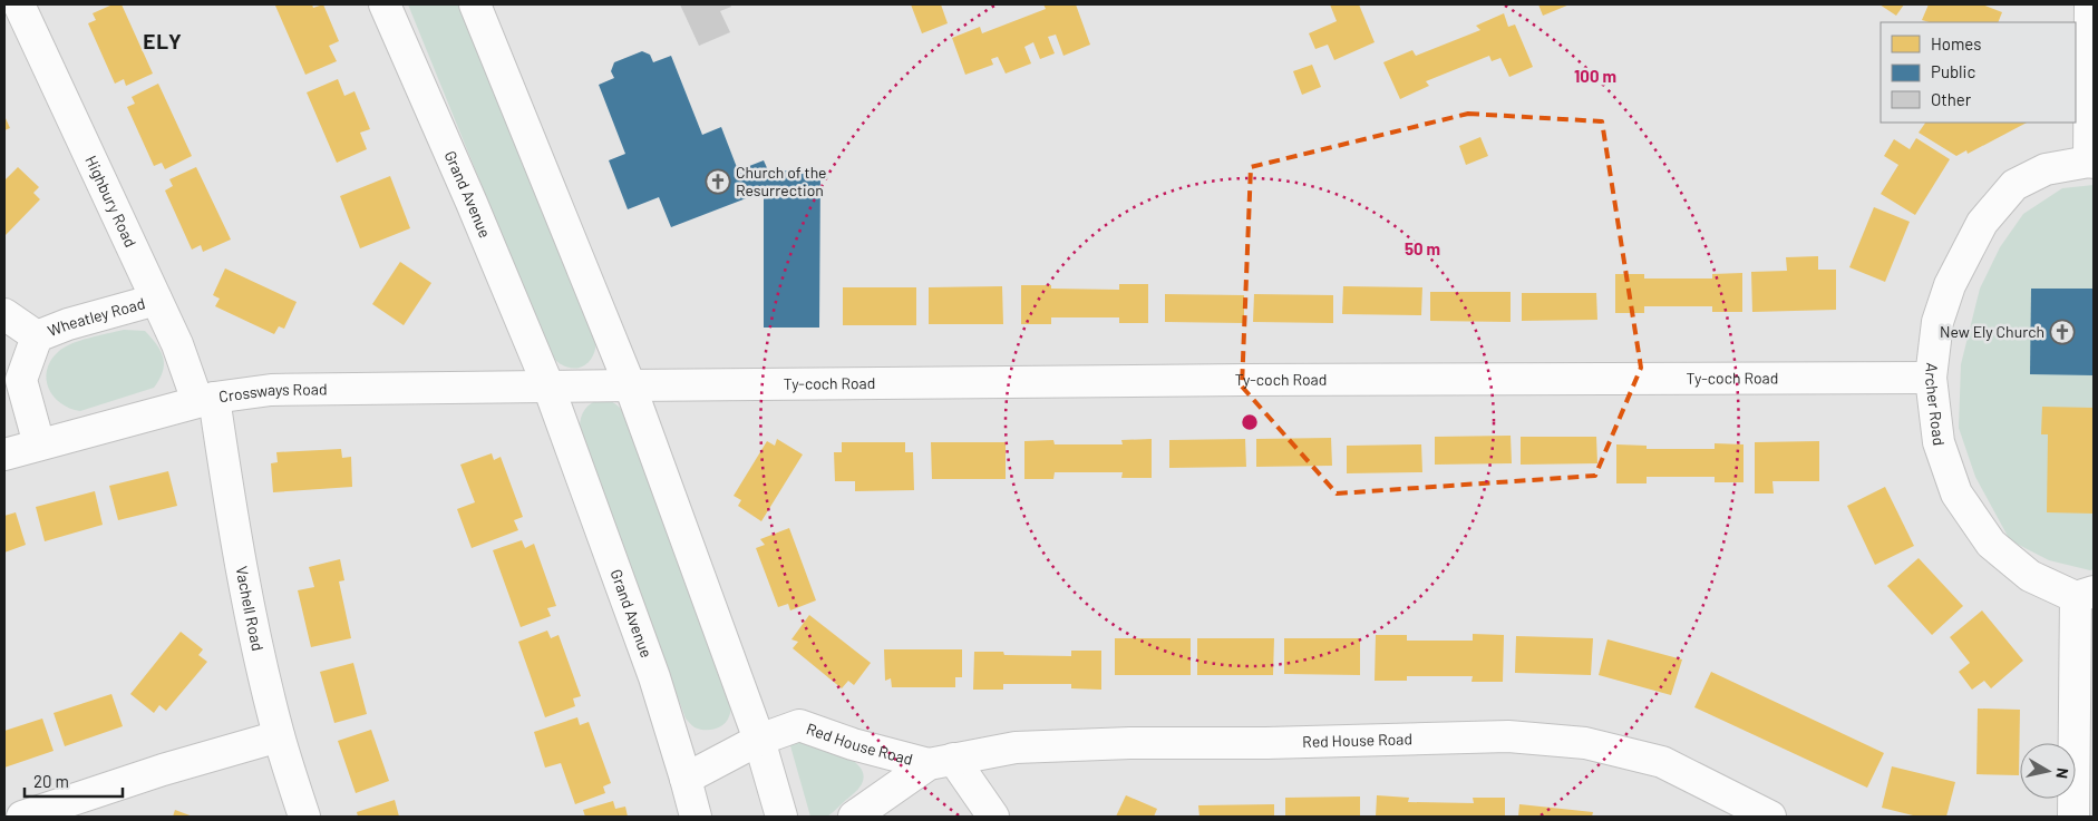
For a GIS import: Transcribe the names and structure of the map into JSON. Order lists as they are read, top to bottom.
{
  "streets": {
    "street": [
      "Grand Avenue",
      "Highbury Road",
      "Wheatley Road",
      "Ty-coch Road",
      "Crossways Road",
      "Archer Road",
      "Vachell Road",
      "Red House Road"
    ]
  },
  "crossings": [
    ["Grand Avenue", "Crossways Road"],
    ["Highbury Road", "Wheatley Road"],
    ["Highbury Road", "Crossways Road"],
    ["Highbury Road", "Vachell Road"],
    ["Wheatley Road", "Crossways Road"],
    ["Ty-coch Road", "Archer Road"],
    ["Crossways Road", "Vachell Road"]
  ],
  "districts": ["ELY"],
  "places": {
    "church": ["Church of the Resurrection", "New Ely Church"]
  },
  "legend": ["Homes", "Public", "Other"],
  "scale_bar": "20 m",
  "north": "right",
  "rings": ["100 m", "50 m"]
}
